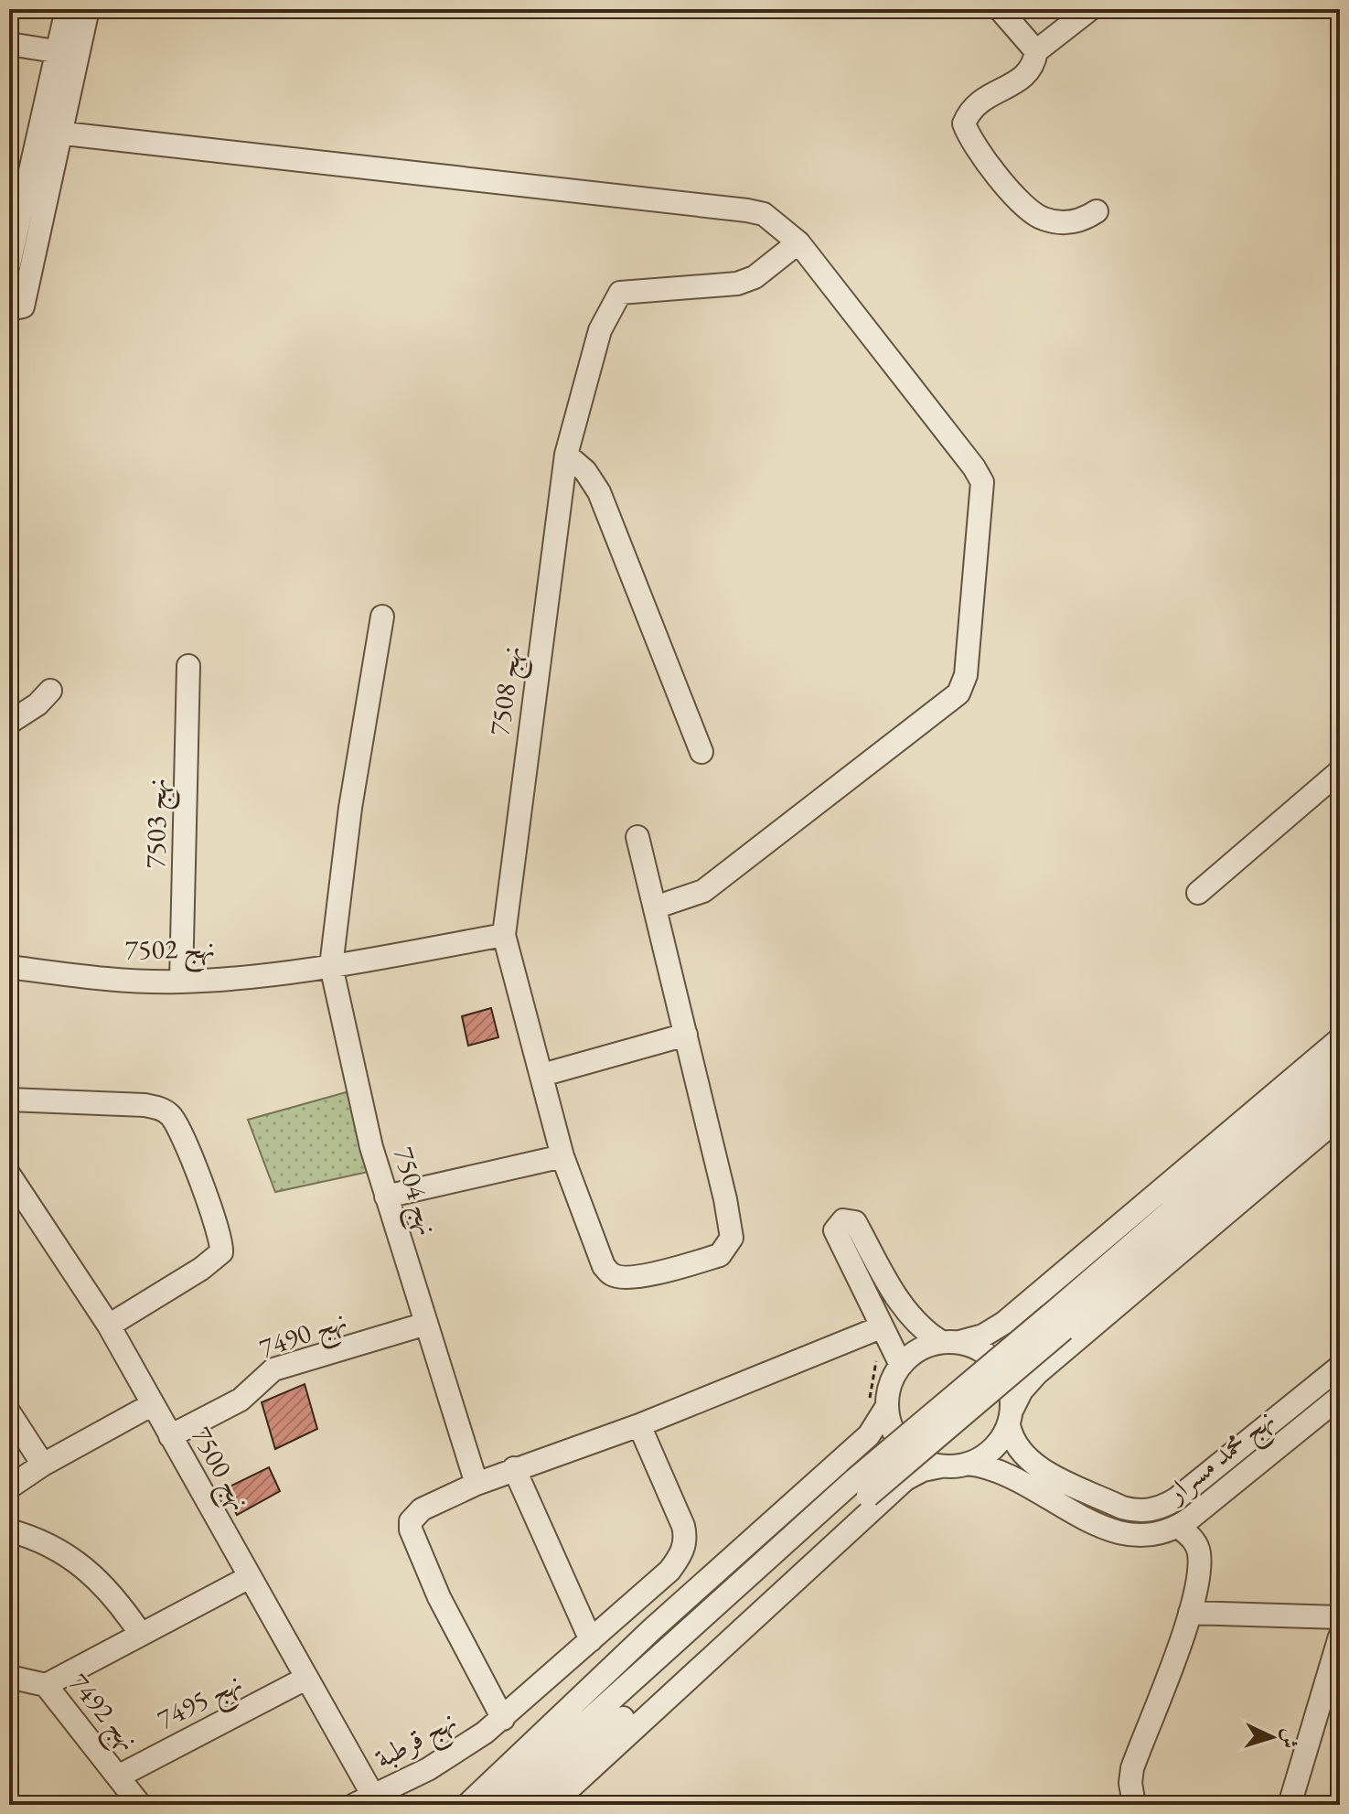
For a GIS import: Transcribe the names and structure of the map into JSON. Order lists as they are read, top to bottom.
{
  "streets": {
    "street": [
      "نهج 7508",
      "نهج 7503",
      "نهج 7502",
      "نهج 7504",
      "نهج 7490",
      "نهج محمد مسرار",
      "نهج 7500",
      "نهج 7495",
      "نهج 7492",
      "نهج قرطبة"
    ]
  },
  "crossings": [
    ["نهج 7508", "نهج 7502"],
    ["نهج 7503", "نهج 7502"],
    ["نهج 7502", "نهج 7504"],
    ["نهج 7504", "نهج 7490"],
    ["نهج 7490", "نهج 7500"],
    ["نهج 7500", "نهج 7495"],
    ["نهج 7500", "نهج قرطبة"],
    ["نهج 7495", "نهج 7492"]
  ],
  "north": "right"
}
